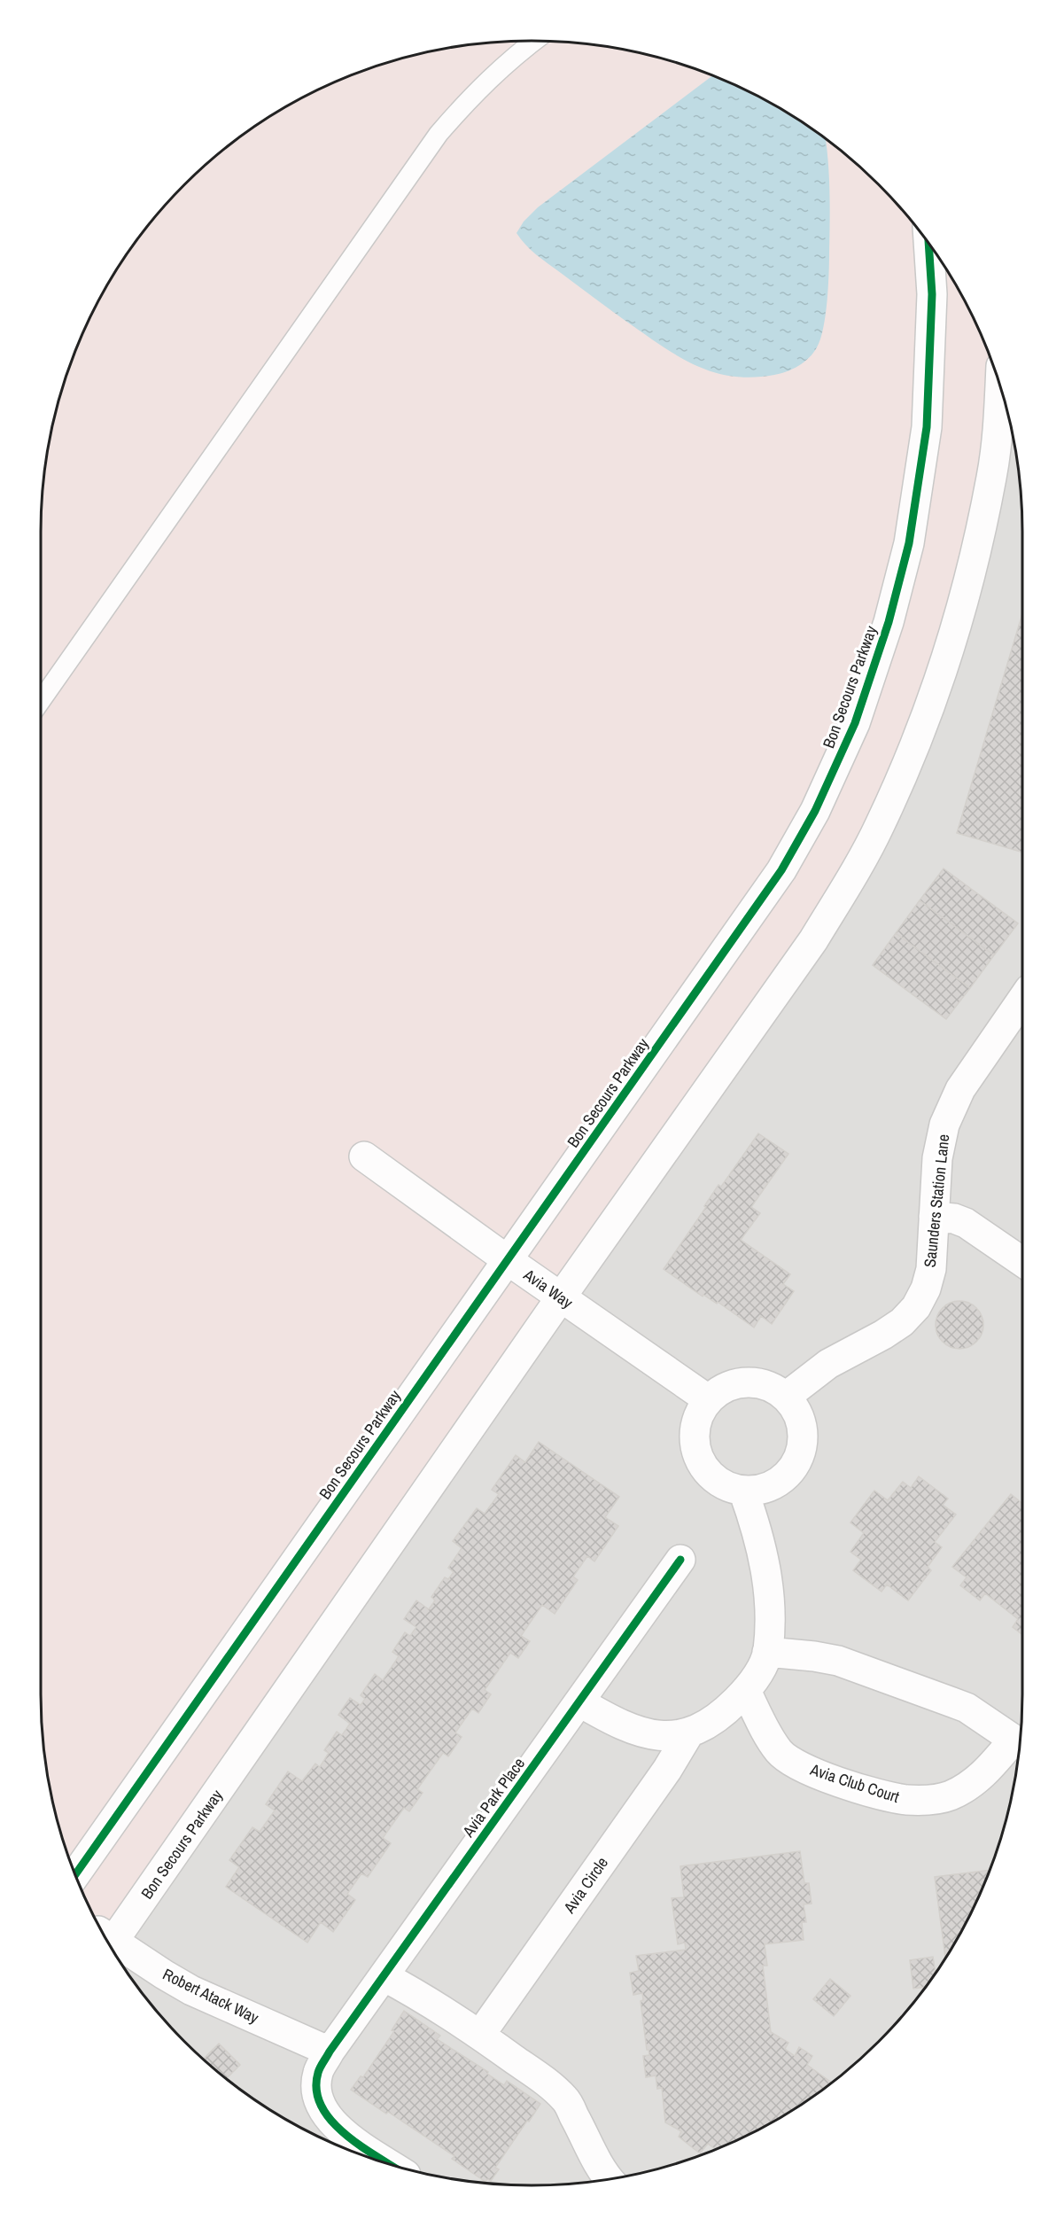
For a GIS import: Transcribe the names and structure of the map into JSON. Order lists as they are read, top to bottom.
{
  "streets": {
    "street": [
      "Bon Secours Parkway",
      "Saunders Station Lane",
      "Avia Way",
      "Avia Club Court",
      "Avia Park Place",
      "Avia Circle",
      "Robert Atack Way"
    ]
  },
  "crossings": [
    ["Bon Secours Parkway", "Avia Way"],
    ["Bon Secours Parkway", "Robert Atack Way"],
    ["Saunders Station Lane", "Avia Way"],
    ["Saunders Station Lane", "Avia Circle"],
    ["Avia Way", "Avia Circle"],
    ["Avia Club Court", "Avia Circle"],
    ["Avia Park Place", "Avia Circle"],
    ["Avia Park Place", "Robert Atack Way"]
  ]
}
